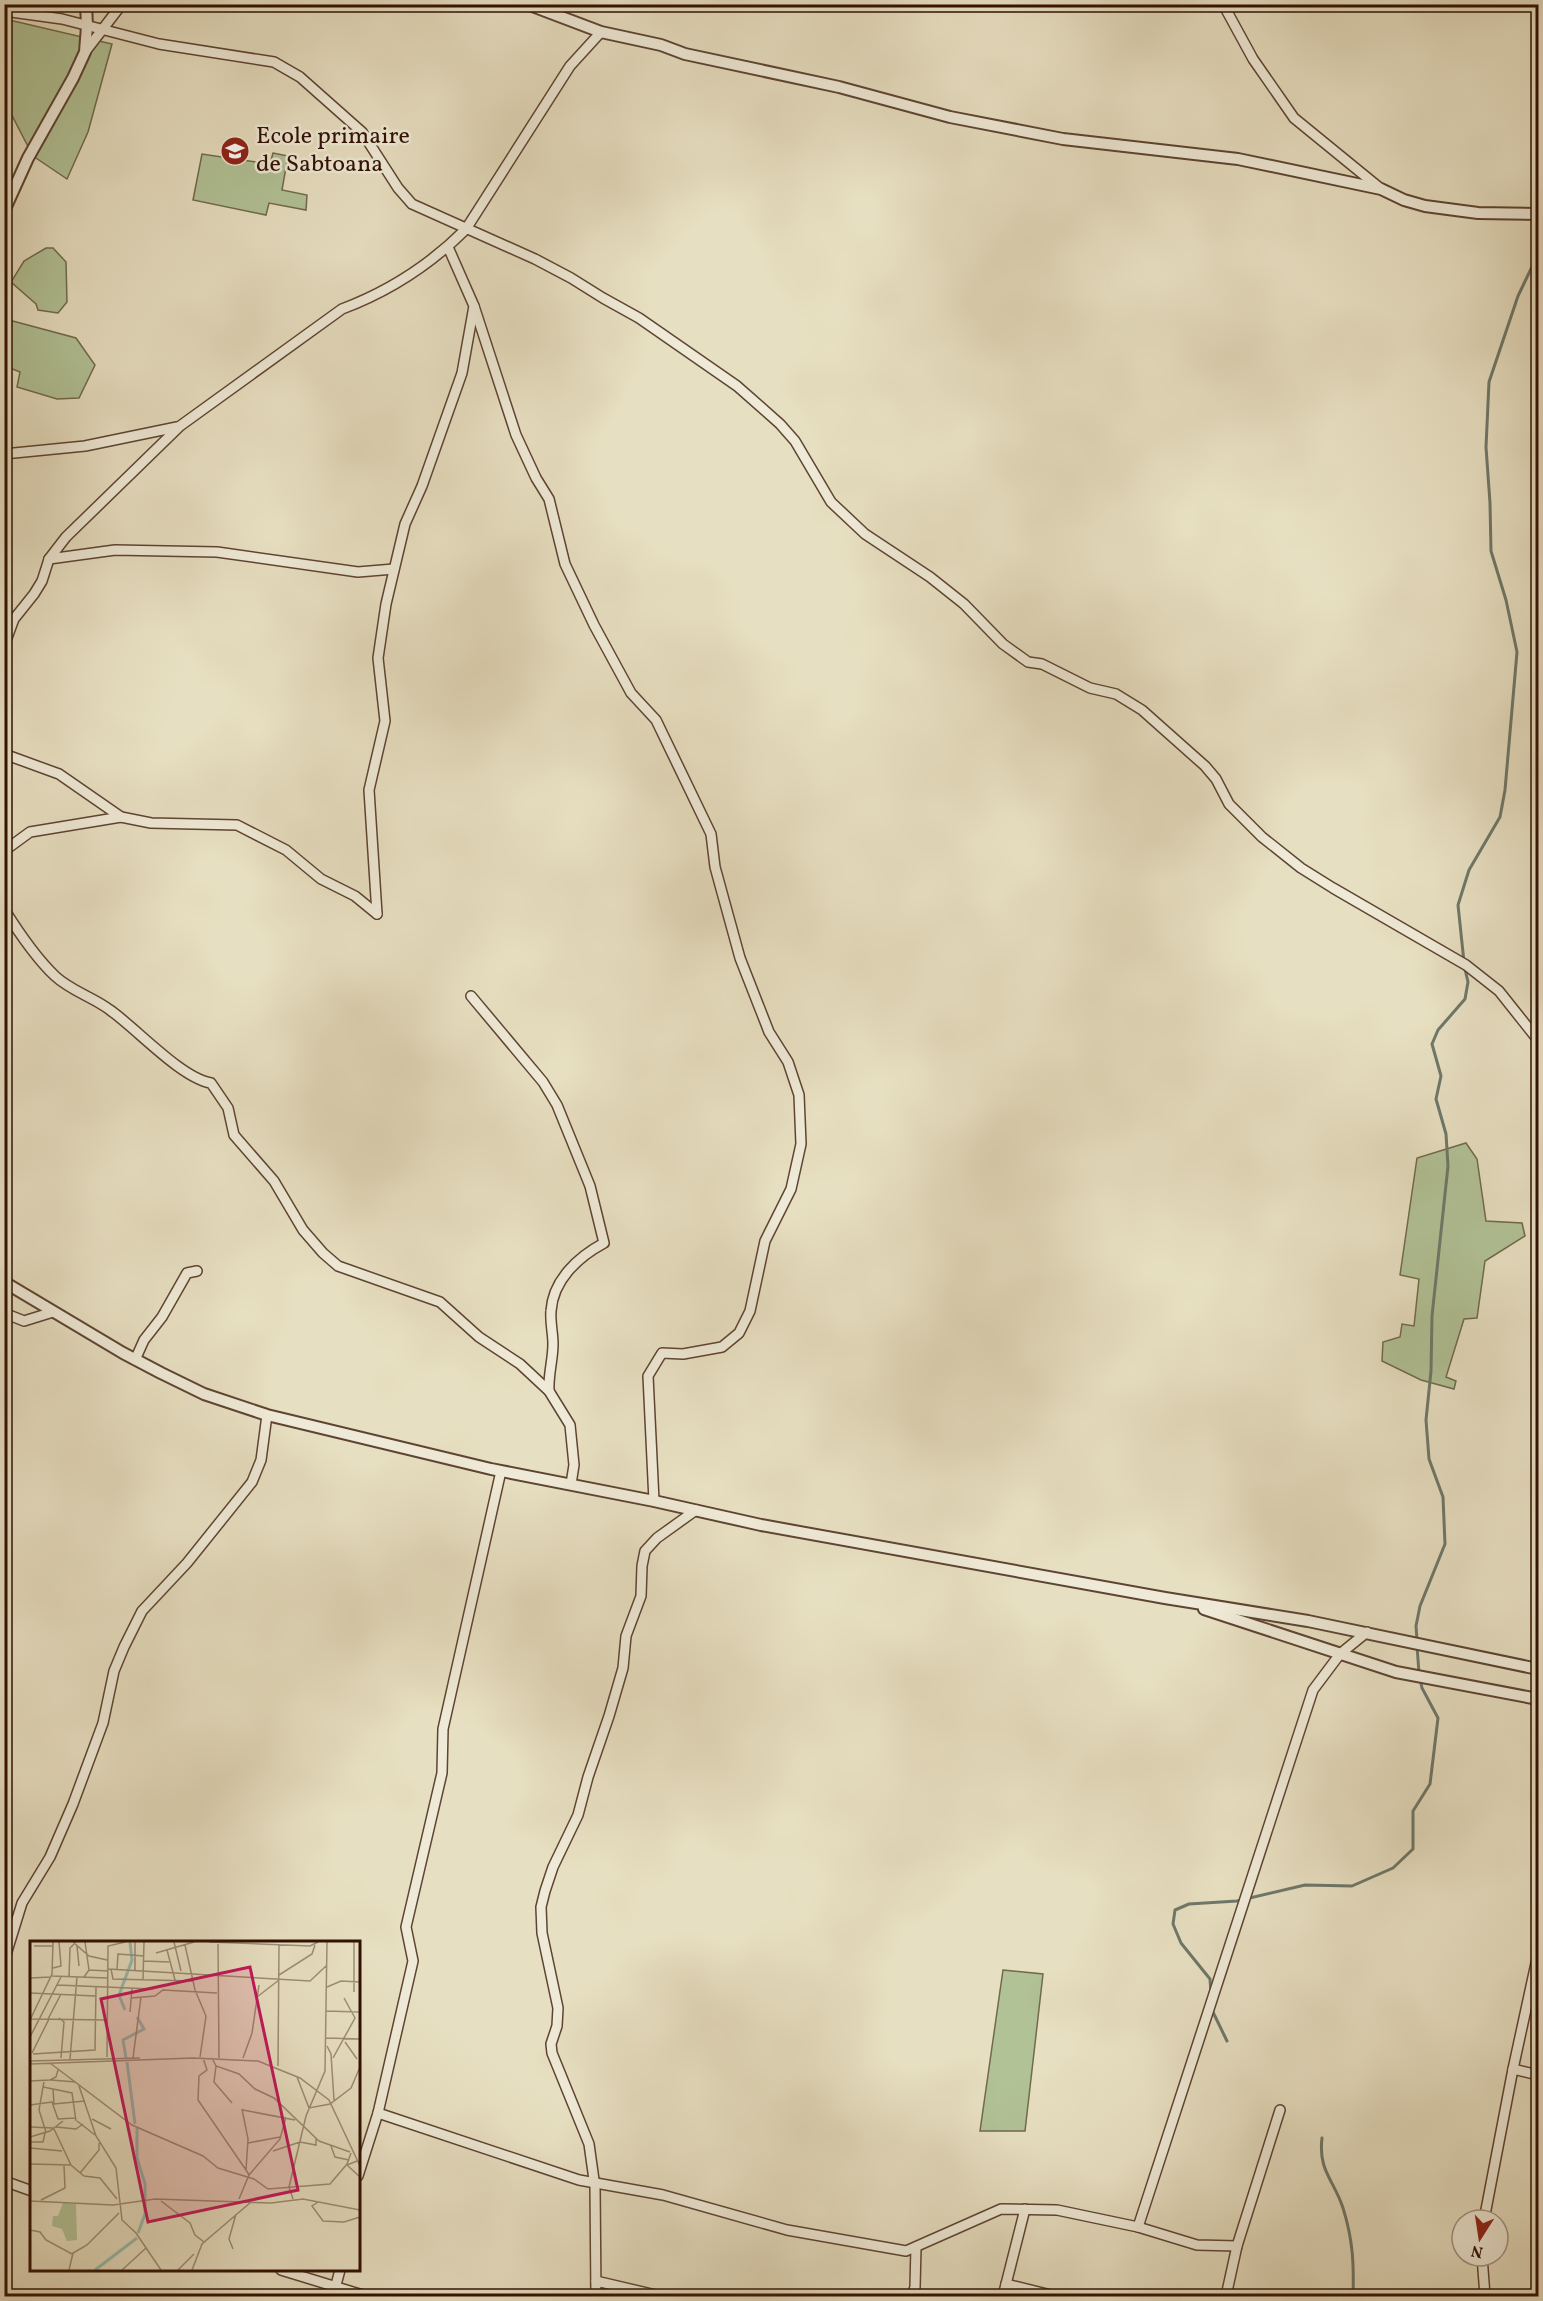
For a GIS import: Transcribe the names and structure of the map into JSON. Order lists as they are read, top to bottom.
{
  "places": {
    "school or university": ["Ecole primaire de Sabtoana"]
  },
  "north": "bottom"
}
